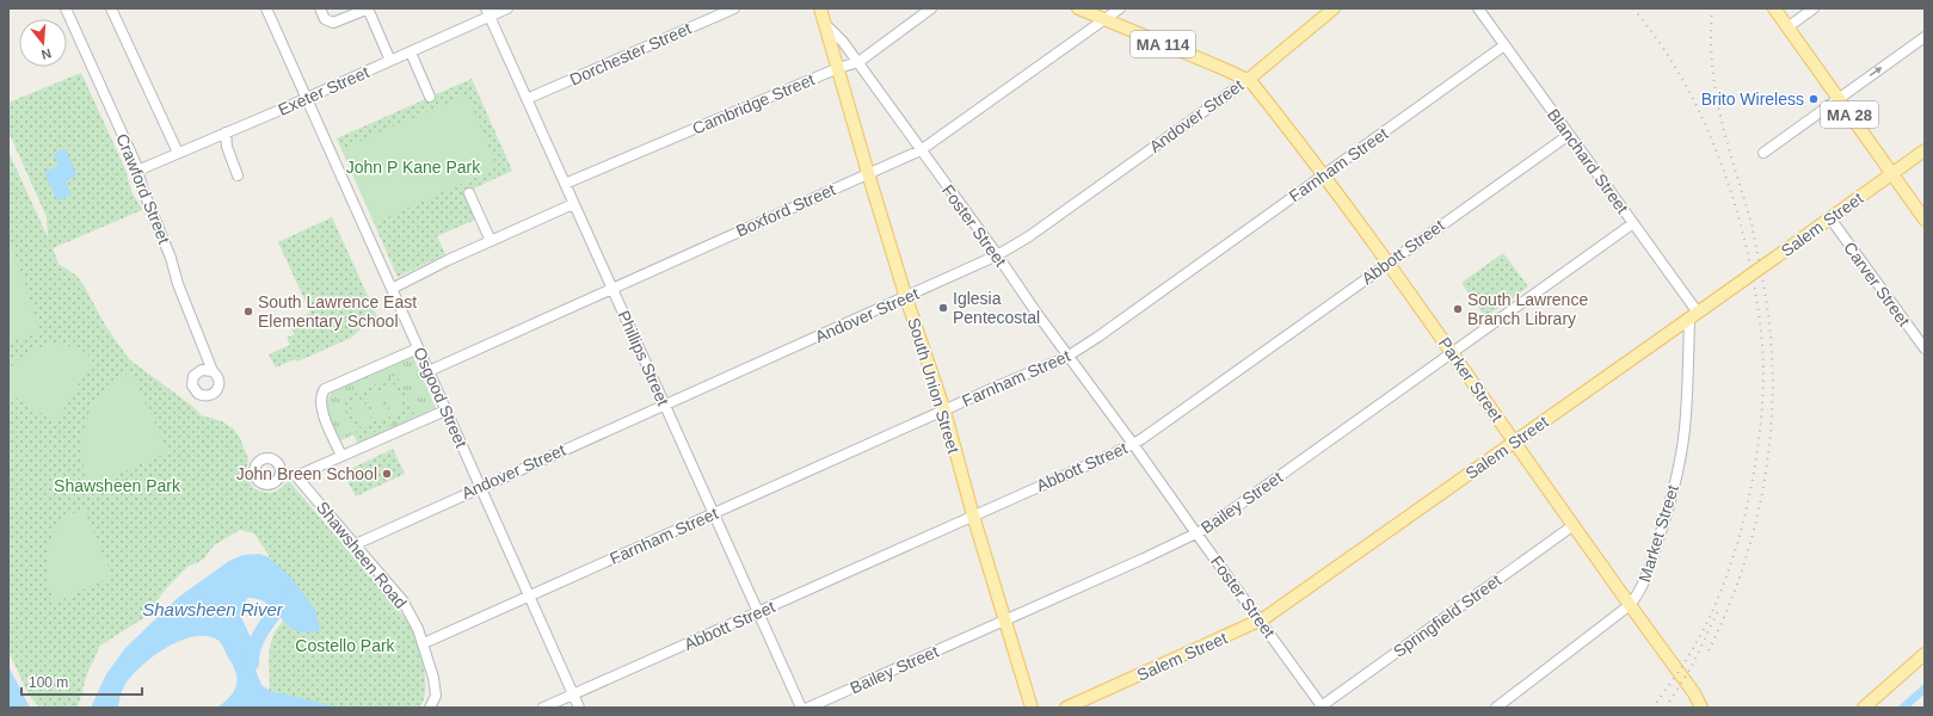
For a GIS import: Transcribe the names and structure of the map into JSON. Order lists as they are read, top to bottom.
{
  "streets": {
    "main road": [
      "MA 114",
      "MA 28",
      "Andover Street",
      "Salem Street",
      "Parker Street",
      "South Union Street"
    ],
    "street": [
      "Dorchester Street",
      "Exeter Street",
      "Cambridge Street",
      "Blanchard Street",
      "Farnham Street",
      "Crawford Street",
      "Boxford Street",
      "Foster Street",
      "Abbott Street",
      "Carver Street",
      "Phillips Street",
      "Osgood Street",
      "Bailey Street",
      "Market Street",
      "Shawsheen Road",
      "Springfield Street"
    ]
  },
  "crossings": [
    ["MA 114", "Andover Street"],
    ["MA 114", "Boxford Street"],
    ["MA 114", "Parker Street"],
    ["Dorchester Street", "Phillips Street"],
    ["Exeter Street", "Crawford Street"],
    ["Exeter Street", "Phillips Street"],
    ["Exeter Street", "Osgood Street"],
    ["Cambridge Street", "Foster Street"],
    ["Cambridge Street", "Phillips Street"],
    ["Cambridge Street", "South Union Street"],
    ["MA 28", "Salem Street"],
    ["Andover Street", "Foster Street"],
    ["Andover Street", "Phillips Street"],
    ["Andover Street", "Parker Street"],
    ["Andover Street", "South Union Street"],
    ["Andover Street", "Osgood Street"],
    ["Andover Street", "Shawsheen Road"],
    ["Blanchard Street", "Farnham Street"],
    ["Blanchard Street", "Salem Street"],
    ["Blanchard Street", "Abbott Street"],
    ["Blanchard Street", "Bailey Street"],
    ["Blanchard Street", "Market Street"],
    ["Farnham Street", "Foster Street"],
    ["Farnham Street", "Phillips Street"],
    ["Farnham Street", "Parker Street"],
    ["Farnham Street", "South Union Street"],
    ["Farnham Street", "Osgood Street"],
    ["Farnham Street", "Shawsheen Road"],
    ["Boxford Street", "Foster Street"],
    ["Boxford Street", "Phillips Street"],
    ["Boxford Street", "South Union Street"],
    ["Boxford Street", "Osgood Street"],
    ["Salem Street", "Foster Street"],
    ["Salem Street", "Carver Street"],
    ["Salem Street", "Parker Street"],
    ["Salem Street", "Market Street"],
    ["Foster Street", "Abbott Street"],
    ["Foster Street", "South Union Street"],
    ["Foster Street", "Bailey Street"],
    ["Foster Street", "Springfield Street"],
    ["Abbott Street", "Phillips Street"],
    ["Abbott Street", "Parker Street"],
    ["Abbott Street", "South Union Street"],
    ["Abbott Street", "Osgood Street"],
    ["Parker Street", "Bailey Street"],
    ["Parker Street", "Market Street"],
    ["Parker Street", "Springfield Street"],
    ["South Union Street", "Bailey Street"]
  ],
  "water": ["Shawsheen River"],
  "parks": ["John P Kane Park", "Shawsheen Park", "Costello Park"],
  "places": [
    "Brito Wireless",
    "Iglesia Pentecostal",
    "South Lawrence Branch Library",
    "South Lawrence East Elementary School",
    "John Breen School"
  ],
  "scale_bar": "100 m",
  "north": "bottom"
}
